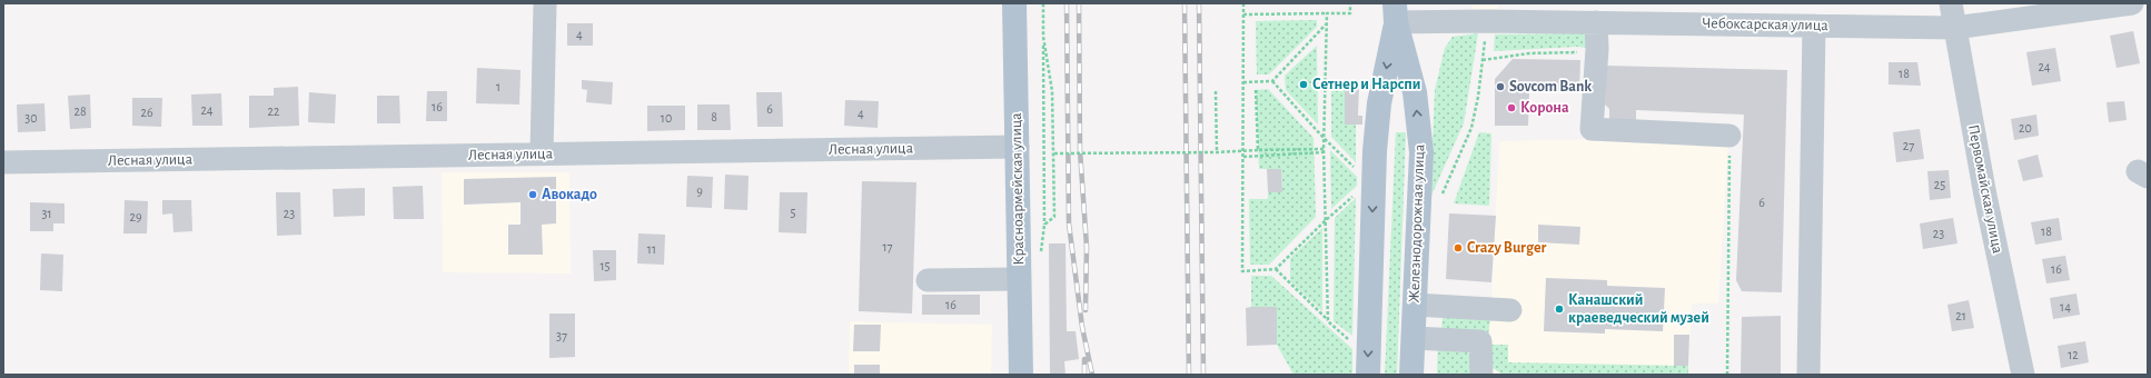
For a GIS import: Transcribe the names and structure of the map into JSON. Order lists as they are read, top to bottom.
{
  "streets": {
    "main road": ["Красноармейская улица", "Железнодорожная улица"],
    "street": ["Чебоксарская улица", "Лесная улица", "Первомайская улица"]
  },
  "crossings": [
    ["Чебоксарская улица", "Первомайская улица"],
    ["Чебоксарская улица", "Железнодорожная улица"],
    ["Лесная улица", "Красноармейская улица"]
  ],
  "places": [
    "Сетнер и Нарспи",
    "Sovcom Bank",
    "Корона",
    "Авокадо",
    "Crazy Burger",
    "Канашский краеведческий музей"
  ],
  "house_numbers": [
    "4",
    "24",
    "18",
    "1",
    "16",
    "6",
    "24",
    "28",
    "22",
    "26",
    "4",
    "8",
    "30",
    "10",
    "20",
    "27",
    "25",
    "9",
    "6",
    "5",
    "31",
    "23",
    "29",
    "18",
    "23",
    "17",
    "11",
    "15",
    "16",
    "16",
    "14",
    "21",
    "37",
    "12"
  ]
}
